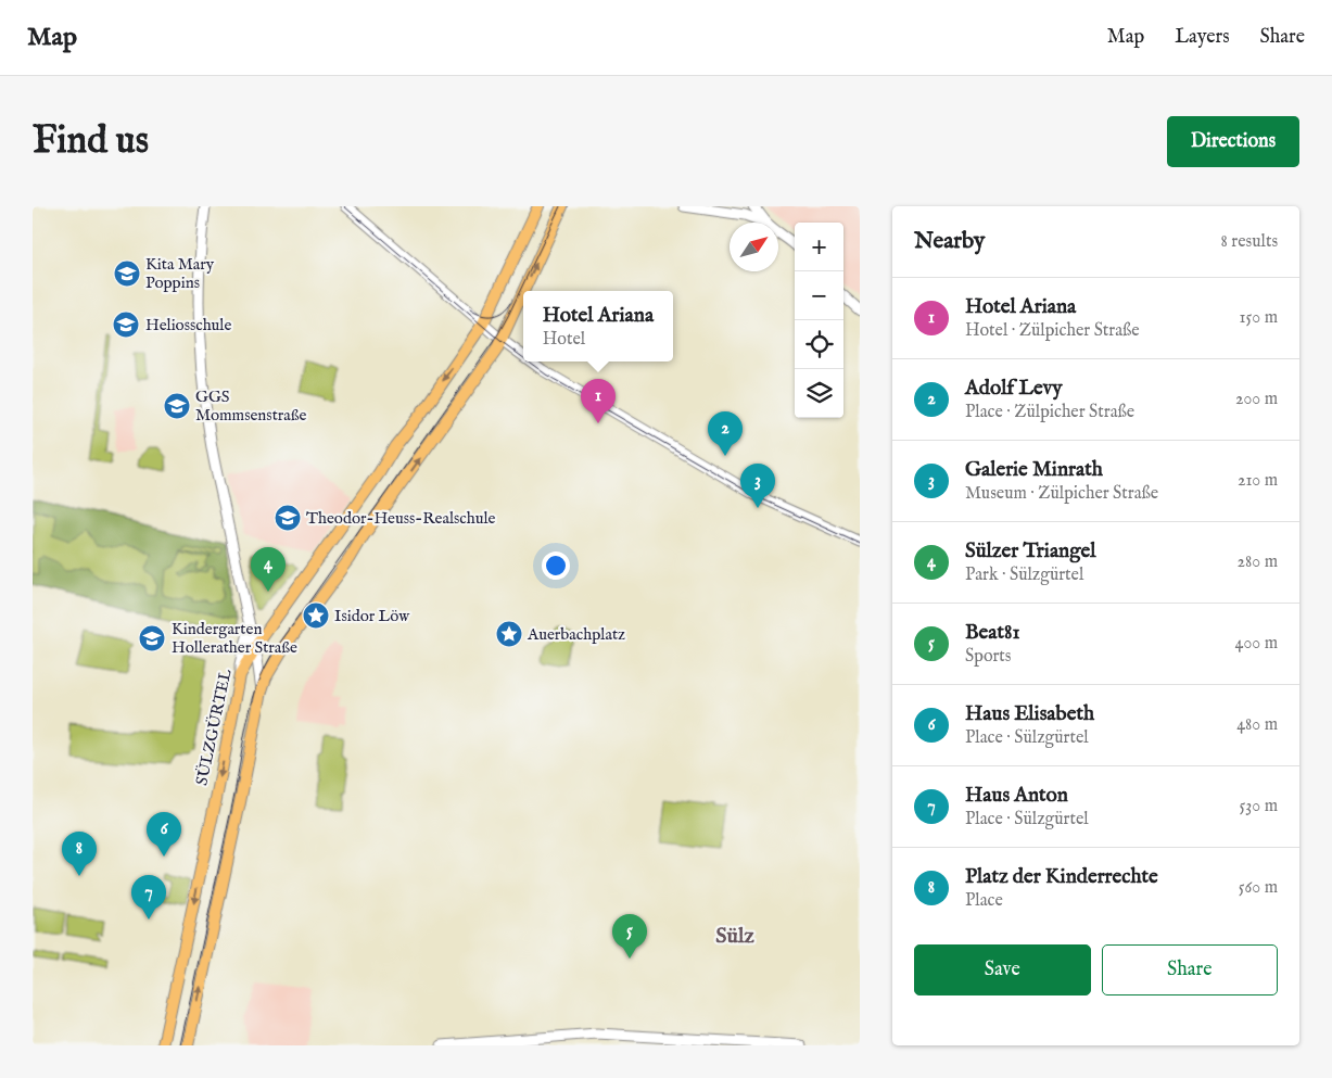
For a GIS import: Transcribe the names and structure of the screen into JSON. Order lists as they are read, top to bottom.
{
  "streets": {
    "main road": ["SÜLZGÜRTEL"]
  },
  "districts": ["Sülz"],
  "places": {
    "school or university": [
      "Kita Mary Poppins",
      "Heliosschule",
      "GGS Mommsenstraße",
      "Theodor-Heuss-Realschule",
      "Kindergarten Hollerather Straße"
    ],
    "place": ["Isidor Löw", "Auerbachplatz"]
  },
  "north": "top right",
  "page": {
    "header": "Map",
    "nav": ["Map", "Layers", "Share"],
    "buttons": [
      "Directions",
      ["Save", "Share"]
    ],
    "title": "Find us",
    "heading": ["Nearby", "8 results"],
    "map_buttons": ["+", "−"],
    "list": [
      {
        "mark": "1",
        "name": "Hotel Ariana",
        "note": "Hotel · Zülpicher Straße",
        "value": "150 m"
      },
      {
        "mark": "2",
        "name": "Adolf Levy",
        "note": "Place · Zülpicher Straße",
        "value": "200 m"
      },
      {
        "mark": "3",
        "name": "Galerie Minrath",
        "note": "Museum · Zülpicher Straße",
        "value": "210 m"
      },
      {
        "mark": "4",
        "name": "Sülzer Triangel",
        "note": "Park · Sülzgürtel",
        "value": "280 m"
      },
      {
        "mark": "5",
        "name": "Beat81",
        "note": "Sports",
        "value": "400 m"
      },
      {
        "mark": "6",
        "name": "Haus Elisabeth",
        "note": "Place · Sülzgürtel",
        "value": "480 m"
      },
      {
        "mark": "7",
        "name": "Haus Anton",
        "note": "Place · Sülzgürtel",
        "value": "530 m"
      },
      {
        "mark": "8",
        "name": "Platz der Kinderrechte",
        "note": "Place",
        "value": "560 m"
      }
    ],
    "popup": ["Hotel Ariana", "Hotel"],
    "pins": [
      "1",
      "2",
      "3",
      "4",
      "6",
      "8",
      "7",
      "5"
    ]
  }
}
